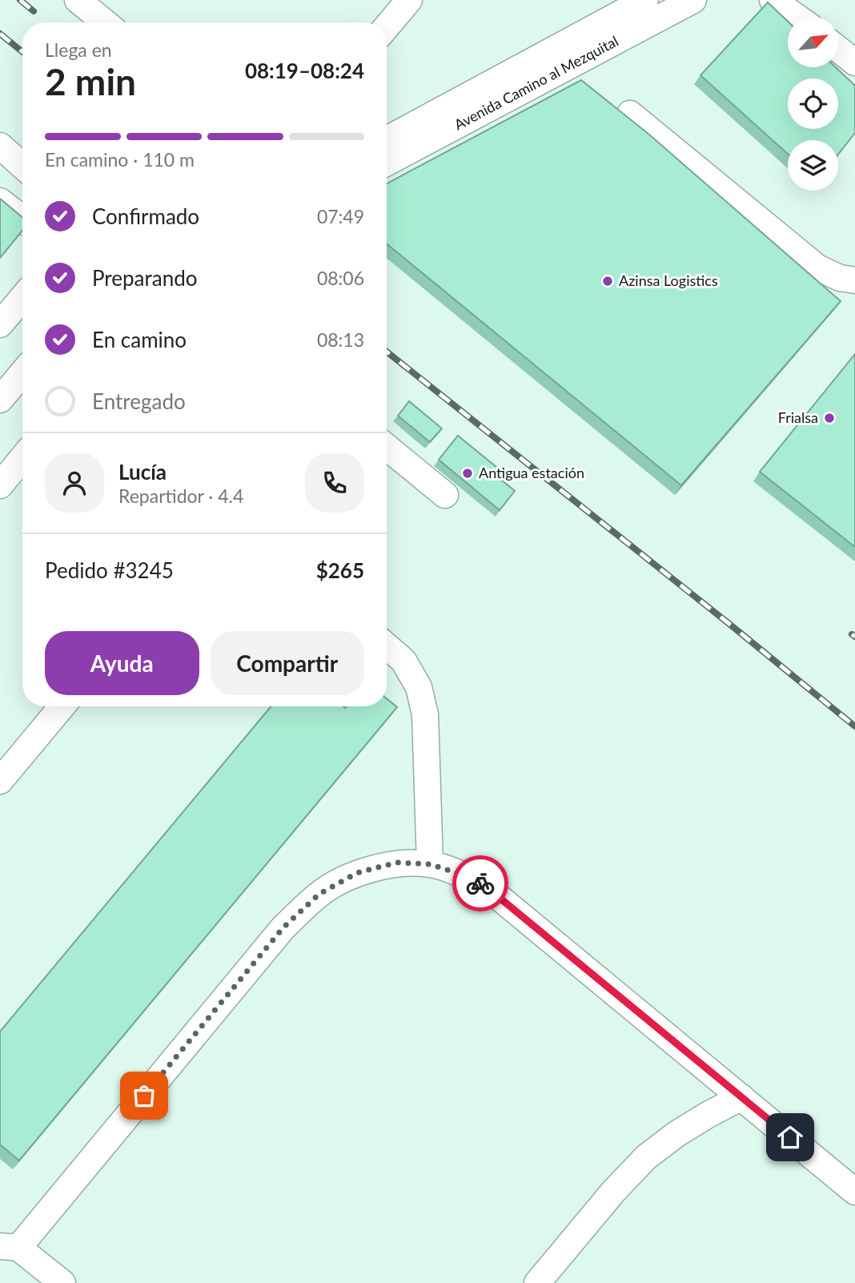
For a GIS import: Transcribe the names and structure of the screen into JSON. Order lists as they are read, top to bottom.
{
  "streets": {
    "street": ["Avenida Camino al Mezquital"]
  },
  "places": ["Azinsa Logistics", "Frialsa", "Antigua estación"],
  "north": "top right",
  "page": {
    "heading": ["2 min", "Llega en", "08:19–08:24"],
    "panel": [
      "Lucía",
      "Repartidor · 4.4",
      "Pedido #3245",
      "$265"
    ],
    "bar": "En camino · 110 m",
    "list": [
      ["Confirmado", "07:49"],
      ["Preparando", "08:06"],
      ["En camino", "08:13"],
      "Entregado"
    ],
    "buttons": ["Ayuda", "Compartir"]
  }
}
